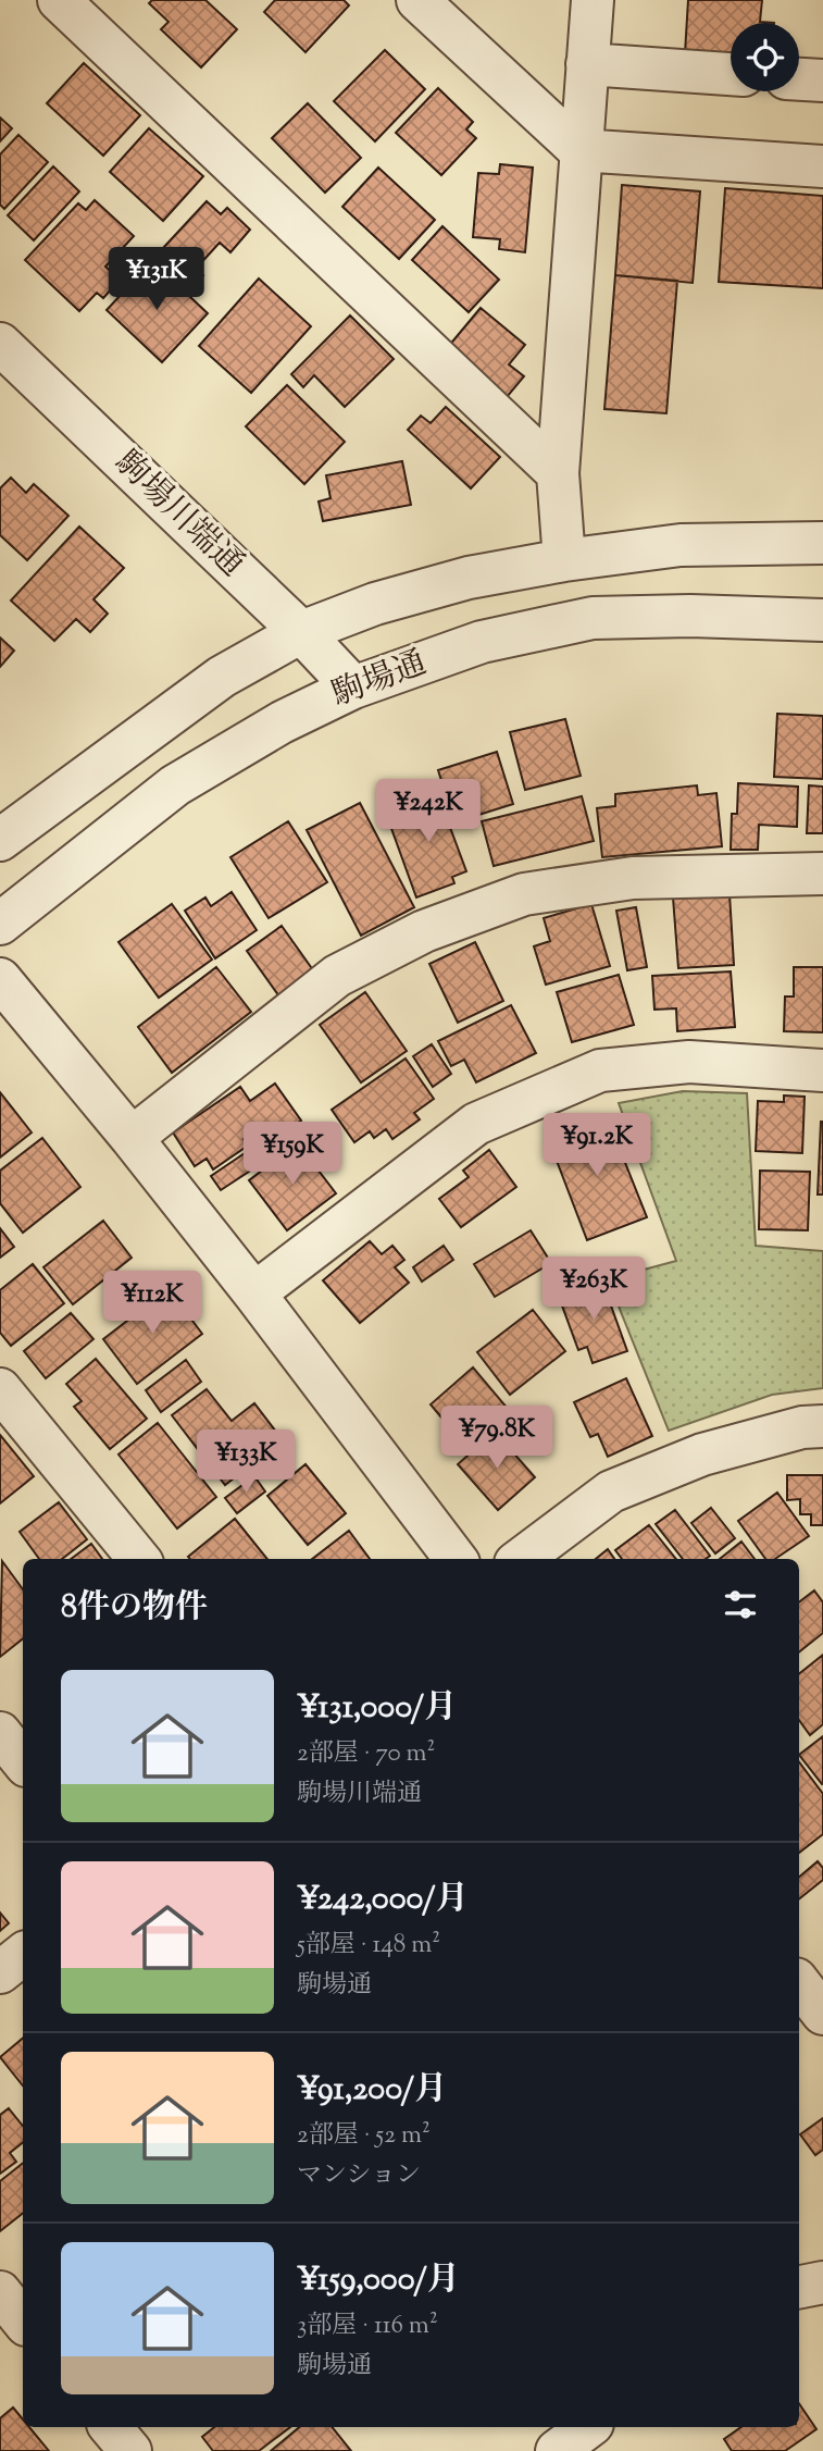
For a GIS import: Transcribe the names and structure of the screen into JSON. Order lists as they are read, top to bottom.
{
  "streets": {
    "street": ["駒場川端通", "駒場通"]
  },
  "crossings": [
    ["駒場川端通", "駒場通"]
  ],
  "page": {
    "price": [
      "¥131K",
      "¥242K",
      "¥91.2K",
      "¥159K",
      "¥263K",
      "¥112K",
      "¥79.8K",
      "¥133K"
    ],
    "heading": "8件の物件",
    "list": [
      {
        "name": "¥131,000/月",
        "note": "2部屋 · 70 m² · 駒場川端通"
      },
      {
        "name": "¥242,000/月",
        "note": "5部屋 · 148 m² · 駒場通"
      },
      {
        "name": "¥91,200/月",
        "note": "2部屋 · 52 m² · マンション"
      },
      {
        "name": "¥159,000/月",
        "note": "3部屋 · 116 m² · 駒場通"
      }
    ]
  }
}
